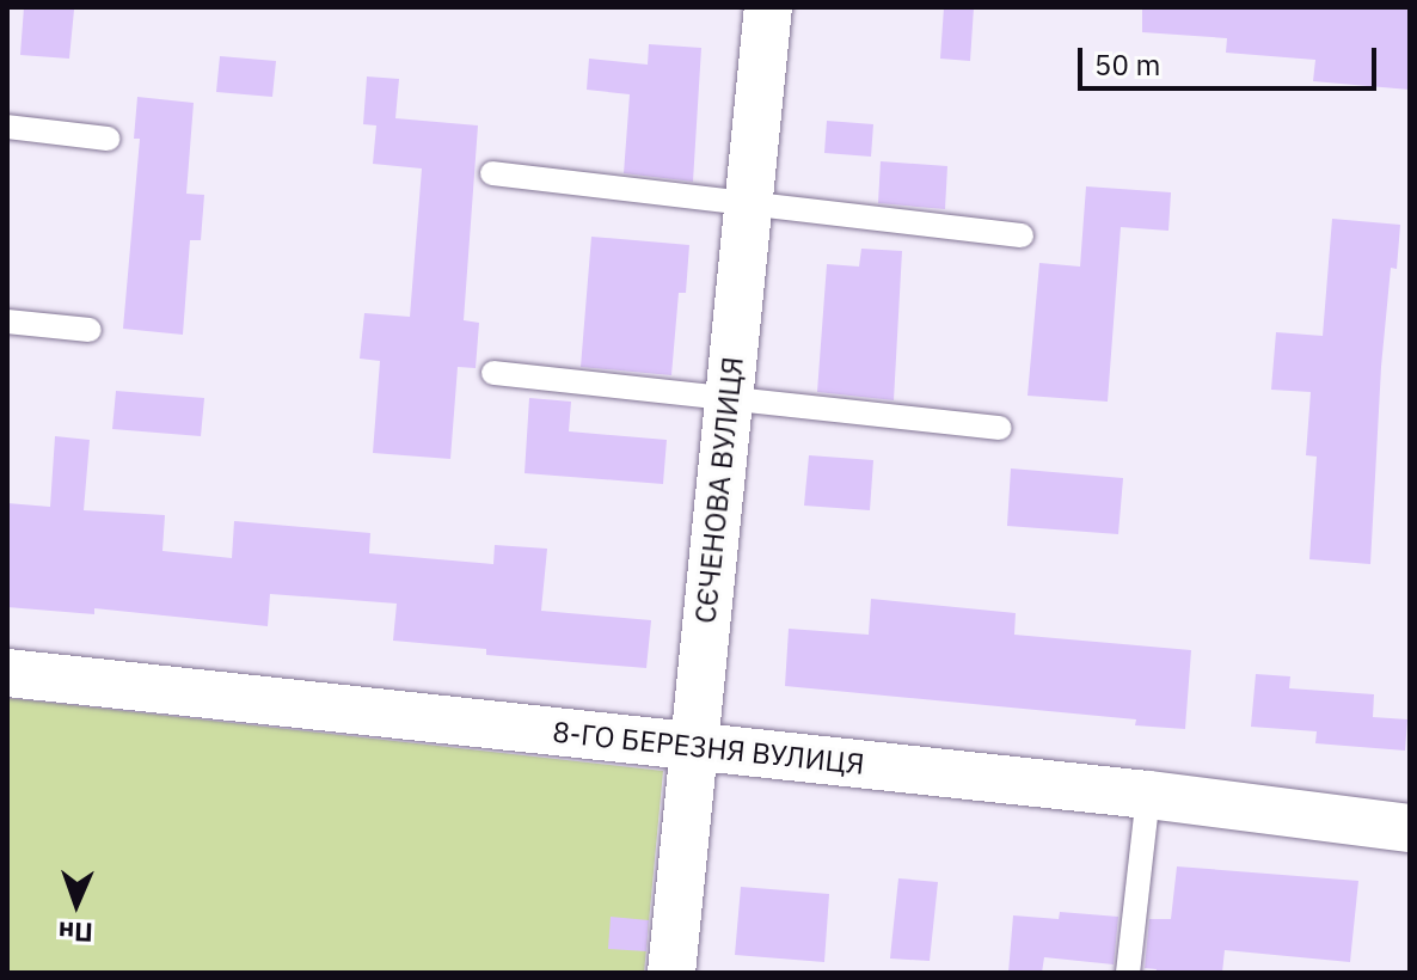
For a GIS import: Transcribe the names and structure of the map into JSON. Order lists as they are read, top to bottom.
{
  "streets": {
    "street": ["СЄЧЕНОВА ВУЛИЦЯ", "8-ГО БЕРЕЗНЯ ВУЛИЦЯ"]
  },
  "crossings": [
    ["СЄЧЕНОВА ВУЛИЦЯ", "8-ГО БЕРЕЗНЯ ВУЛИЦЯ"]
  ],
  "scale_bar": "50 m",
  "north": "bottom"
}
